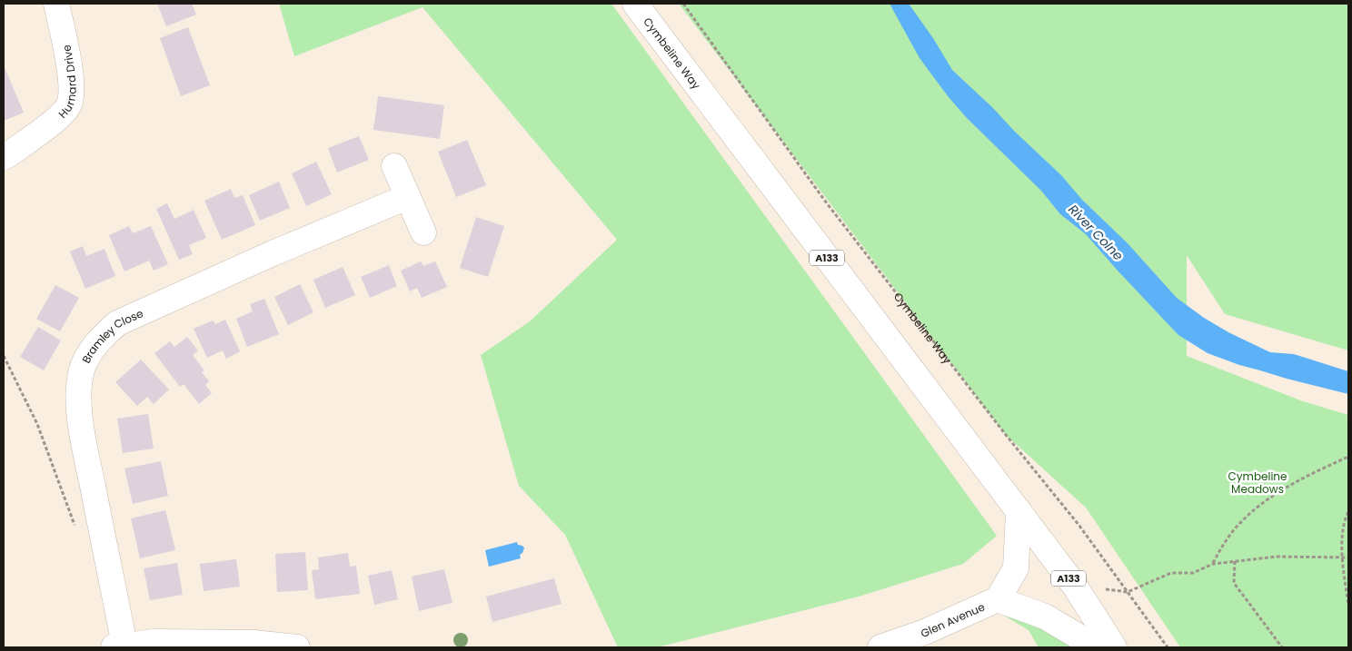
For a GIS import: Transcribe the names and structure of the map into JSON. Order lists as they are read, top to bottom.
{
  "streets": {
    "street": [
      "Cymbeline Way",
      "Hurnard Drive",
      "A133",
      "Bramley Close",
      "Glen Avenue"
    ]
  },
  "crossings": [
    ["Cymbeline Way", "Glen Avenue"]
  ],
  "water": ["River Colne"],
  "parks": ["Cymbeline Meadows"]
}
